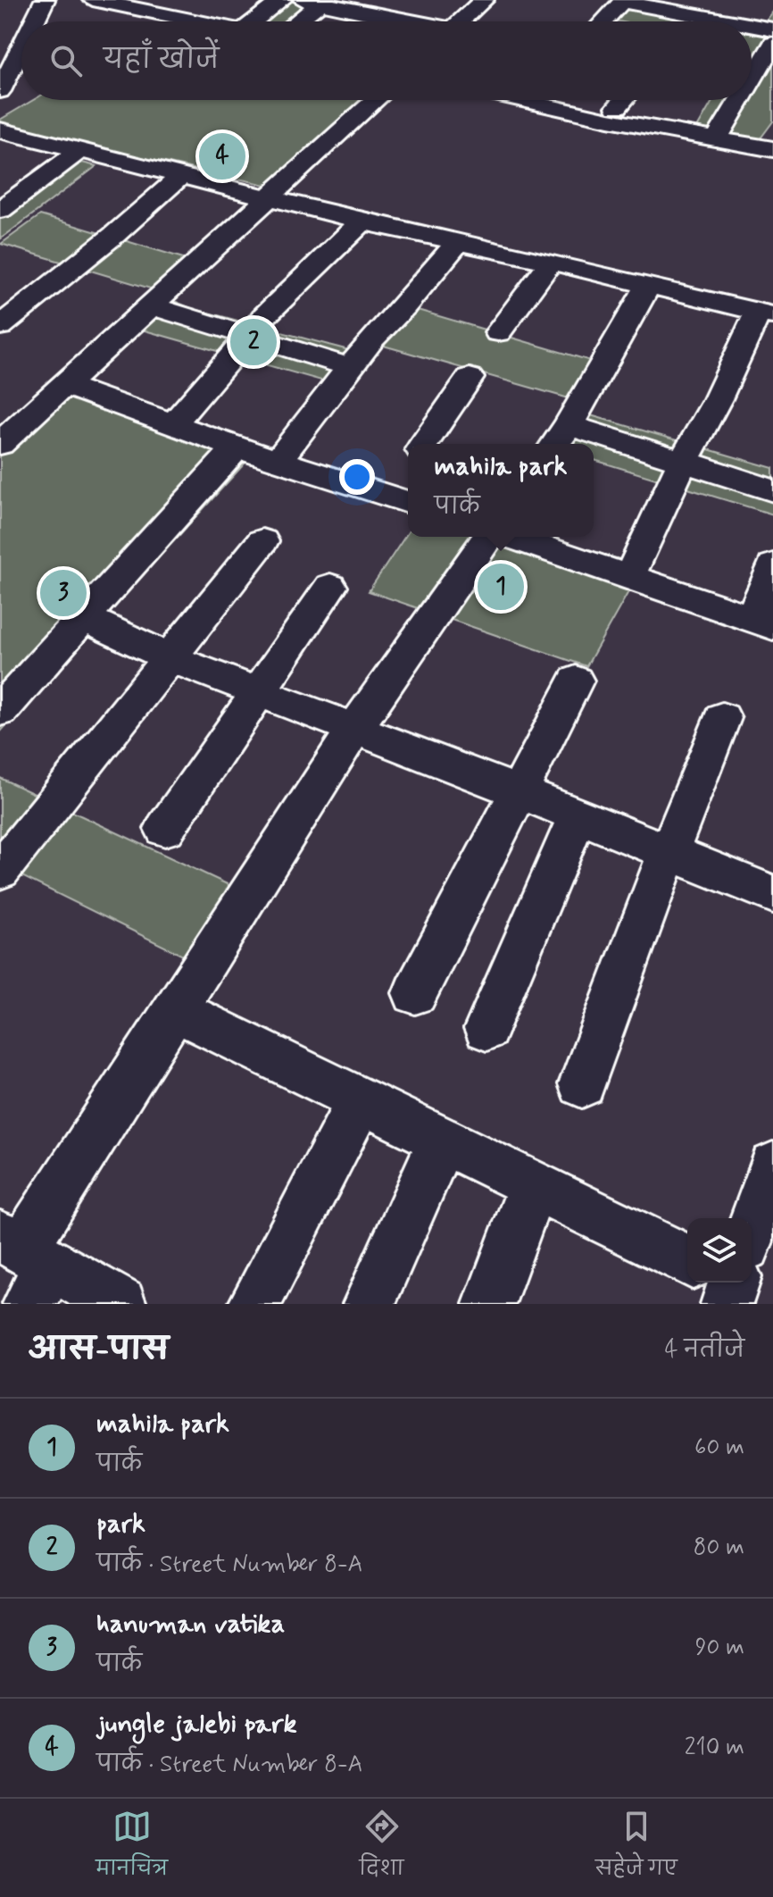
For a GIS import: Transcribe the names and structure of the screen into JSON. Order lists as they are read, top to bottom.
{
  "page": {
    "search": "यहाँ खोजें",
    "pins": [
      "4",
      "2",
      "1",
      "3"
    ],
    "popup": ["mahila park", "पार्क"],
    "heading": ["आस-पास", "4 नतीजे"],
    "list": [
      {
        "mark": "1",
        "name": "mahila park",
        "note": "पार्क",
        "value": "60 m"
      },
      {
        "mark": "2",
        "name": "park",
        "note": "पार्क · Street Number 8-A",
        "value": "80 m"
      },
      {
        "mark": "3",
        "name": "hanuman vatika",
        "note": "पार्क",
        "value": "90 m"
      },
      {
        "mark": "4",
        "name": "jungle jalebi park",
        "note": "पार्क · Street Number 8-A",
        "value": "210 m"
      }
    ],
    "nav": ["मानचित्र", "दिशा", "सहेजे गए"]
  }
}
